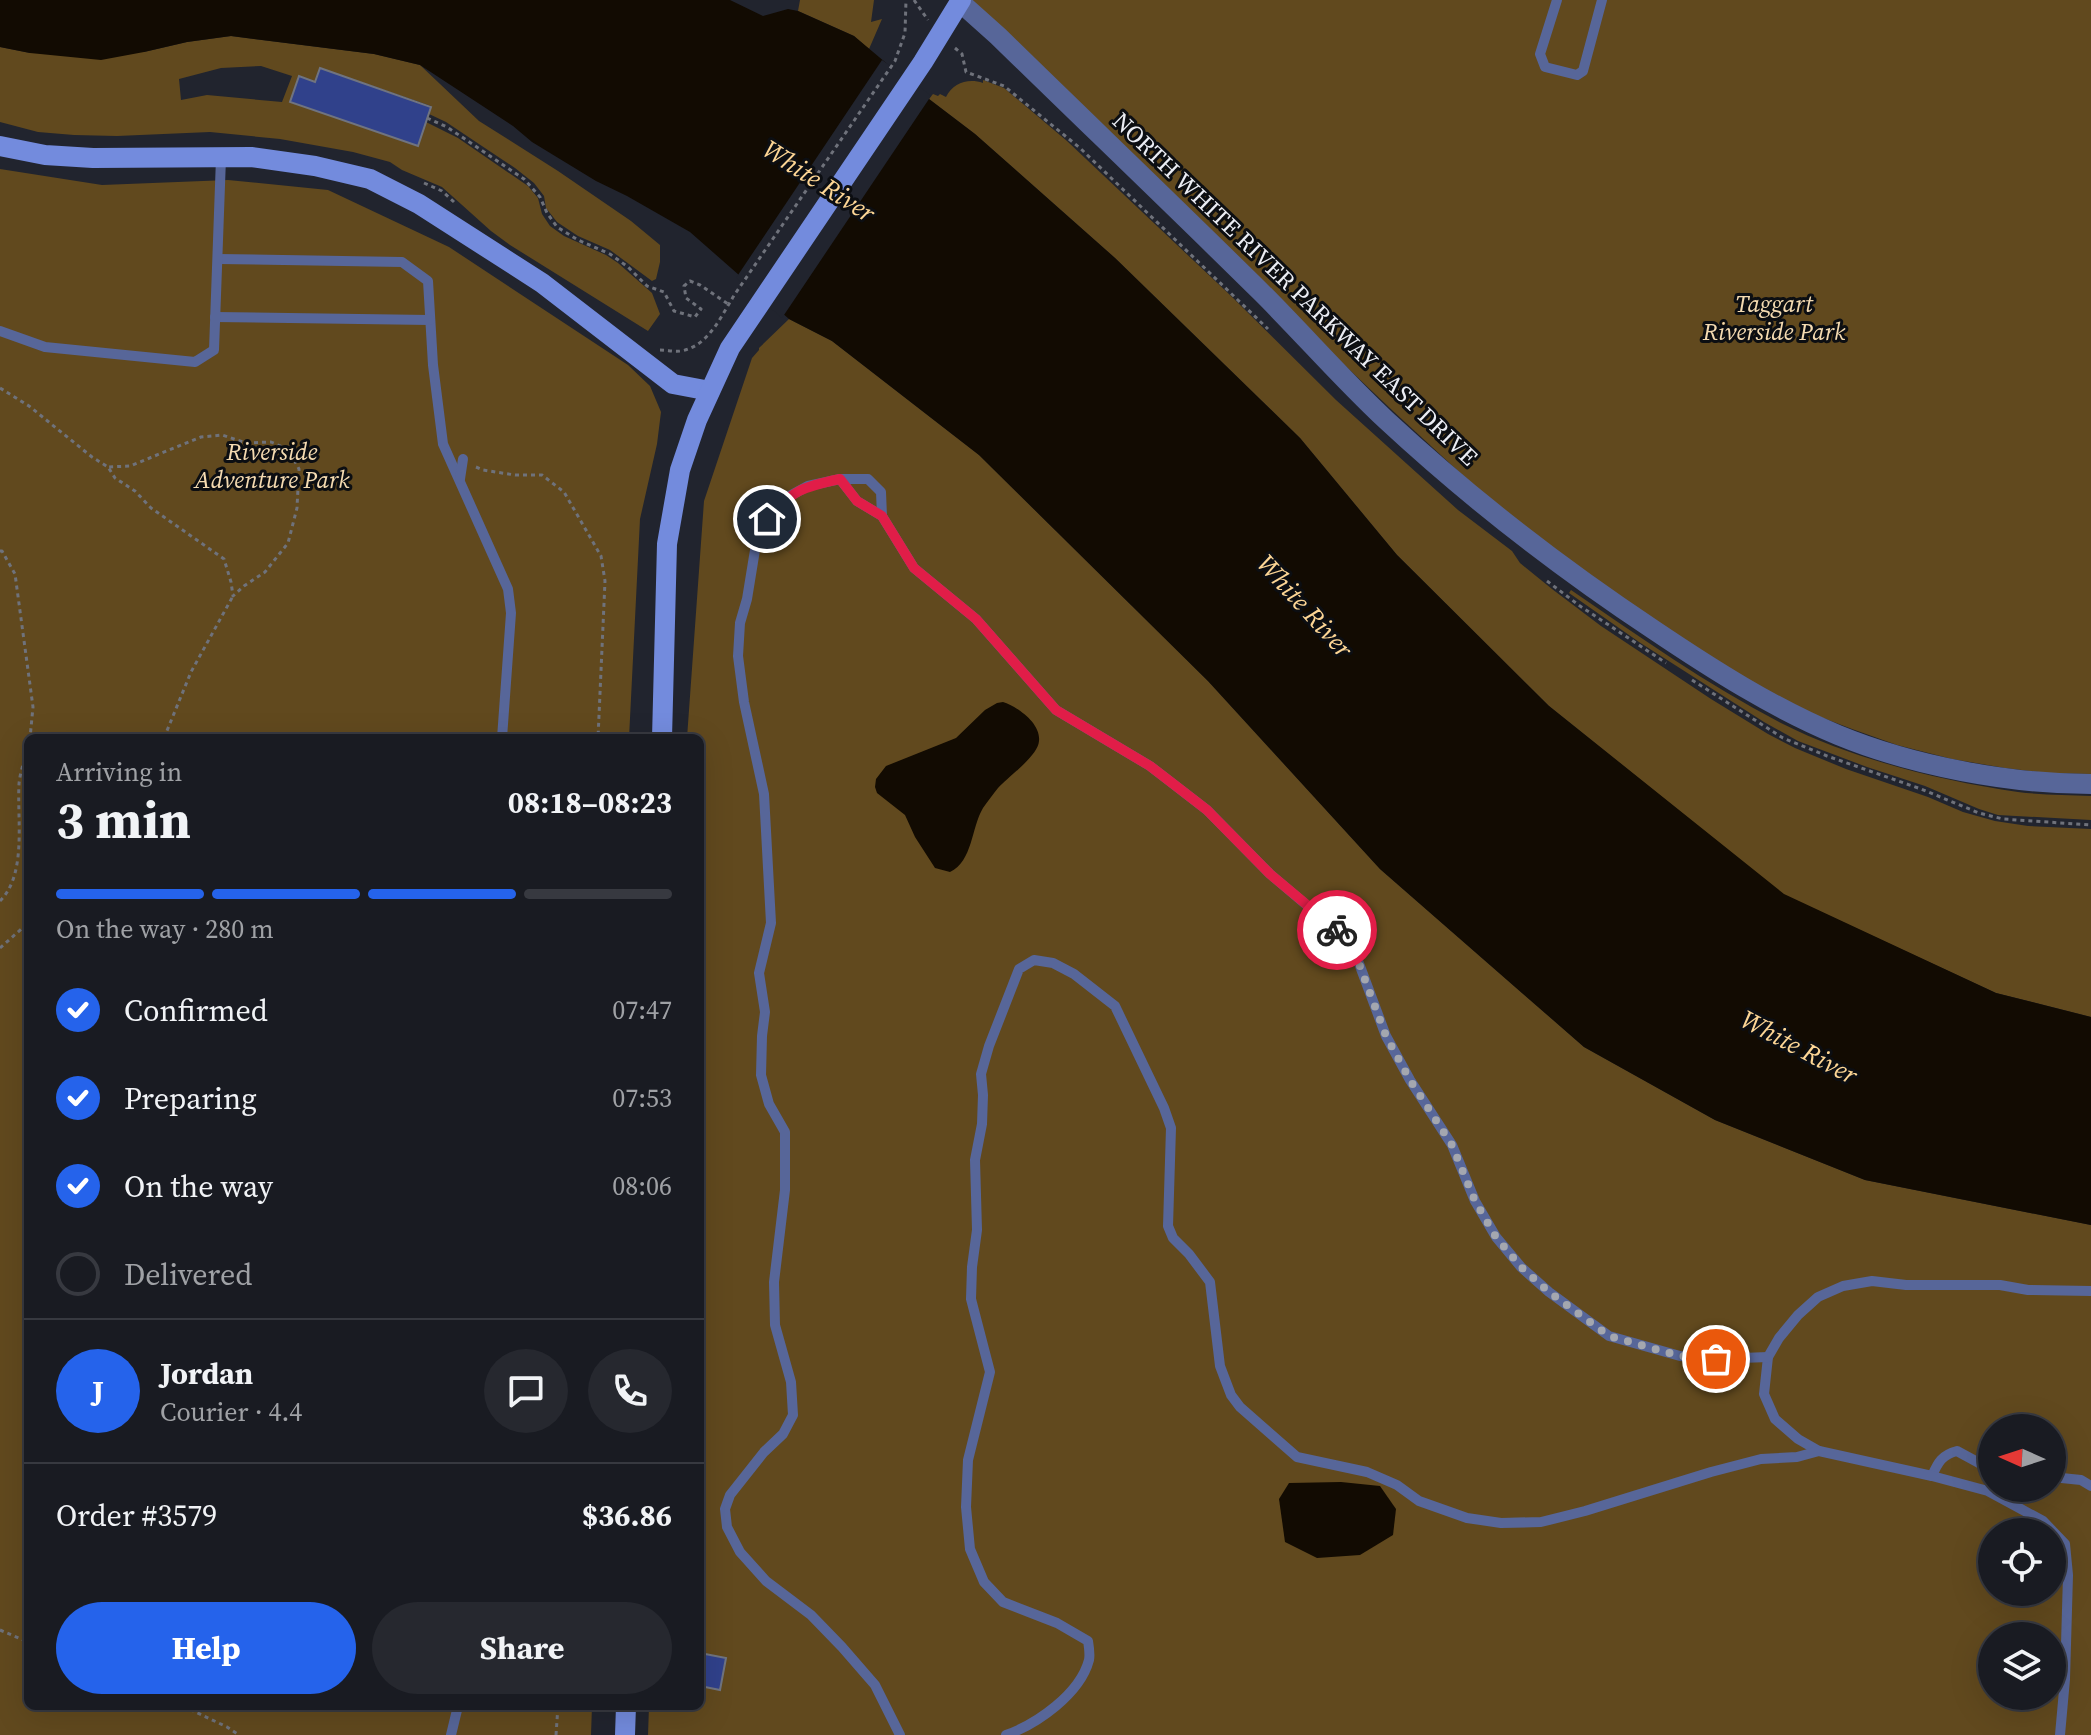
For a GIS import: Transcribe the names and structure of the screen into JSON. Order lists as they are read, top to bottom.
{
  "streets": {
    "street": ["NORTH WHITE RIVER PARKWAY EAST DRIVE"]
  },
  "water": ["White River"],
  "parks": ["Taggart Riverside Park", "Riverside Adventure Park"],
  "north": "left",
  "page": {
    "heading": ["3 min", "Arriving in", "08:18–08:23"],
    "panel": [
      "Jordan",
      "Courier · 4.4",
      "Order #3579",
      "$36.86"
    ],
    "bar": "On the way · 280 m",
    "list": [
      ["Confirmed", "07:47"],
      ["Preparing", "07:53"],
      ["On the way", "08:06"],
      "Delivered"
    ],
    "round": "J",
    "buttons": ["Help", "Share"]
  }
}
